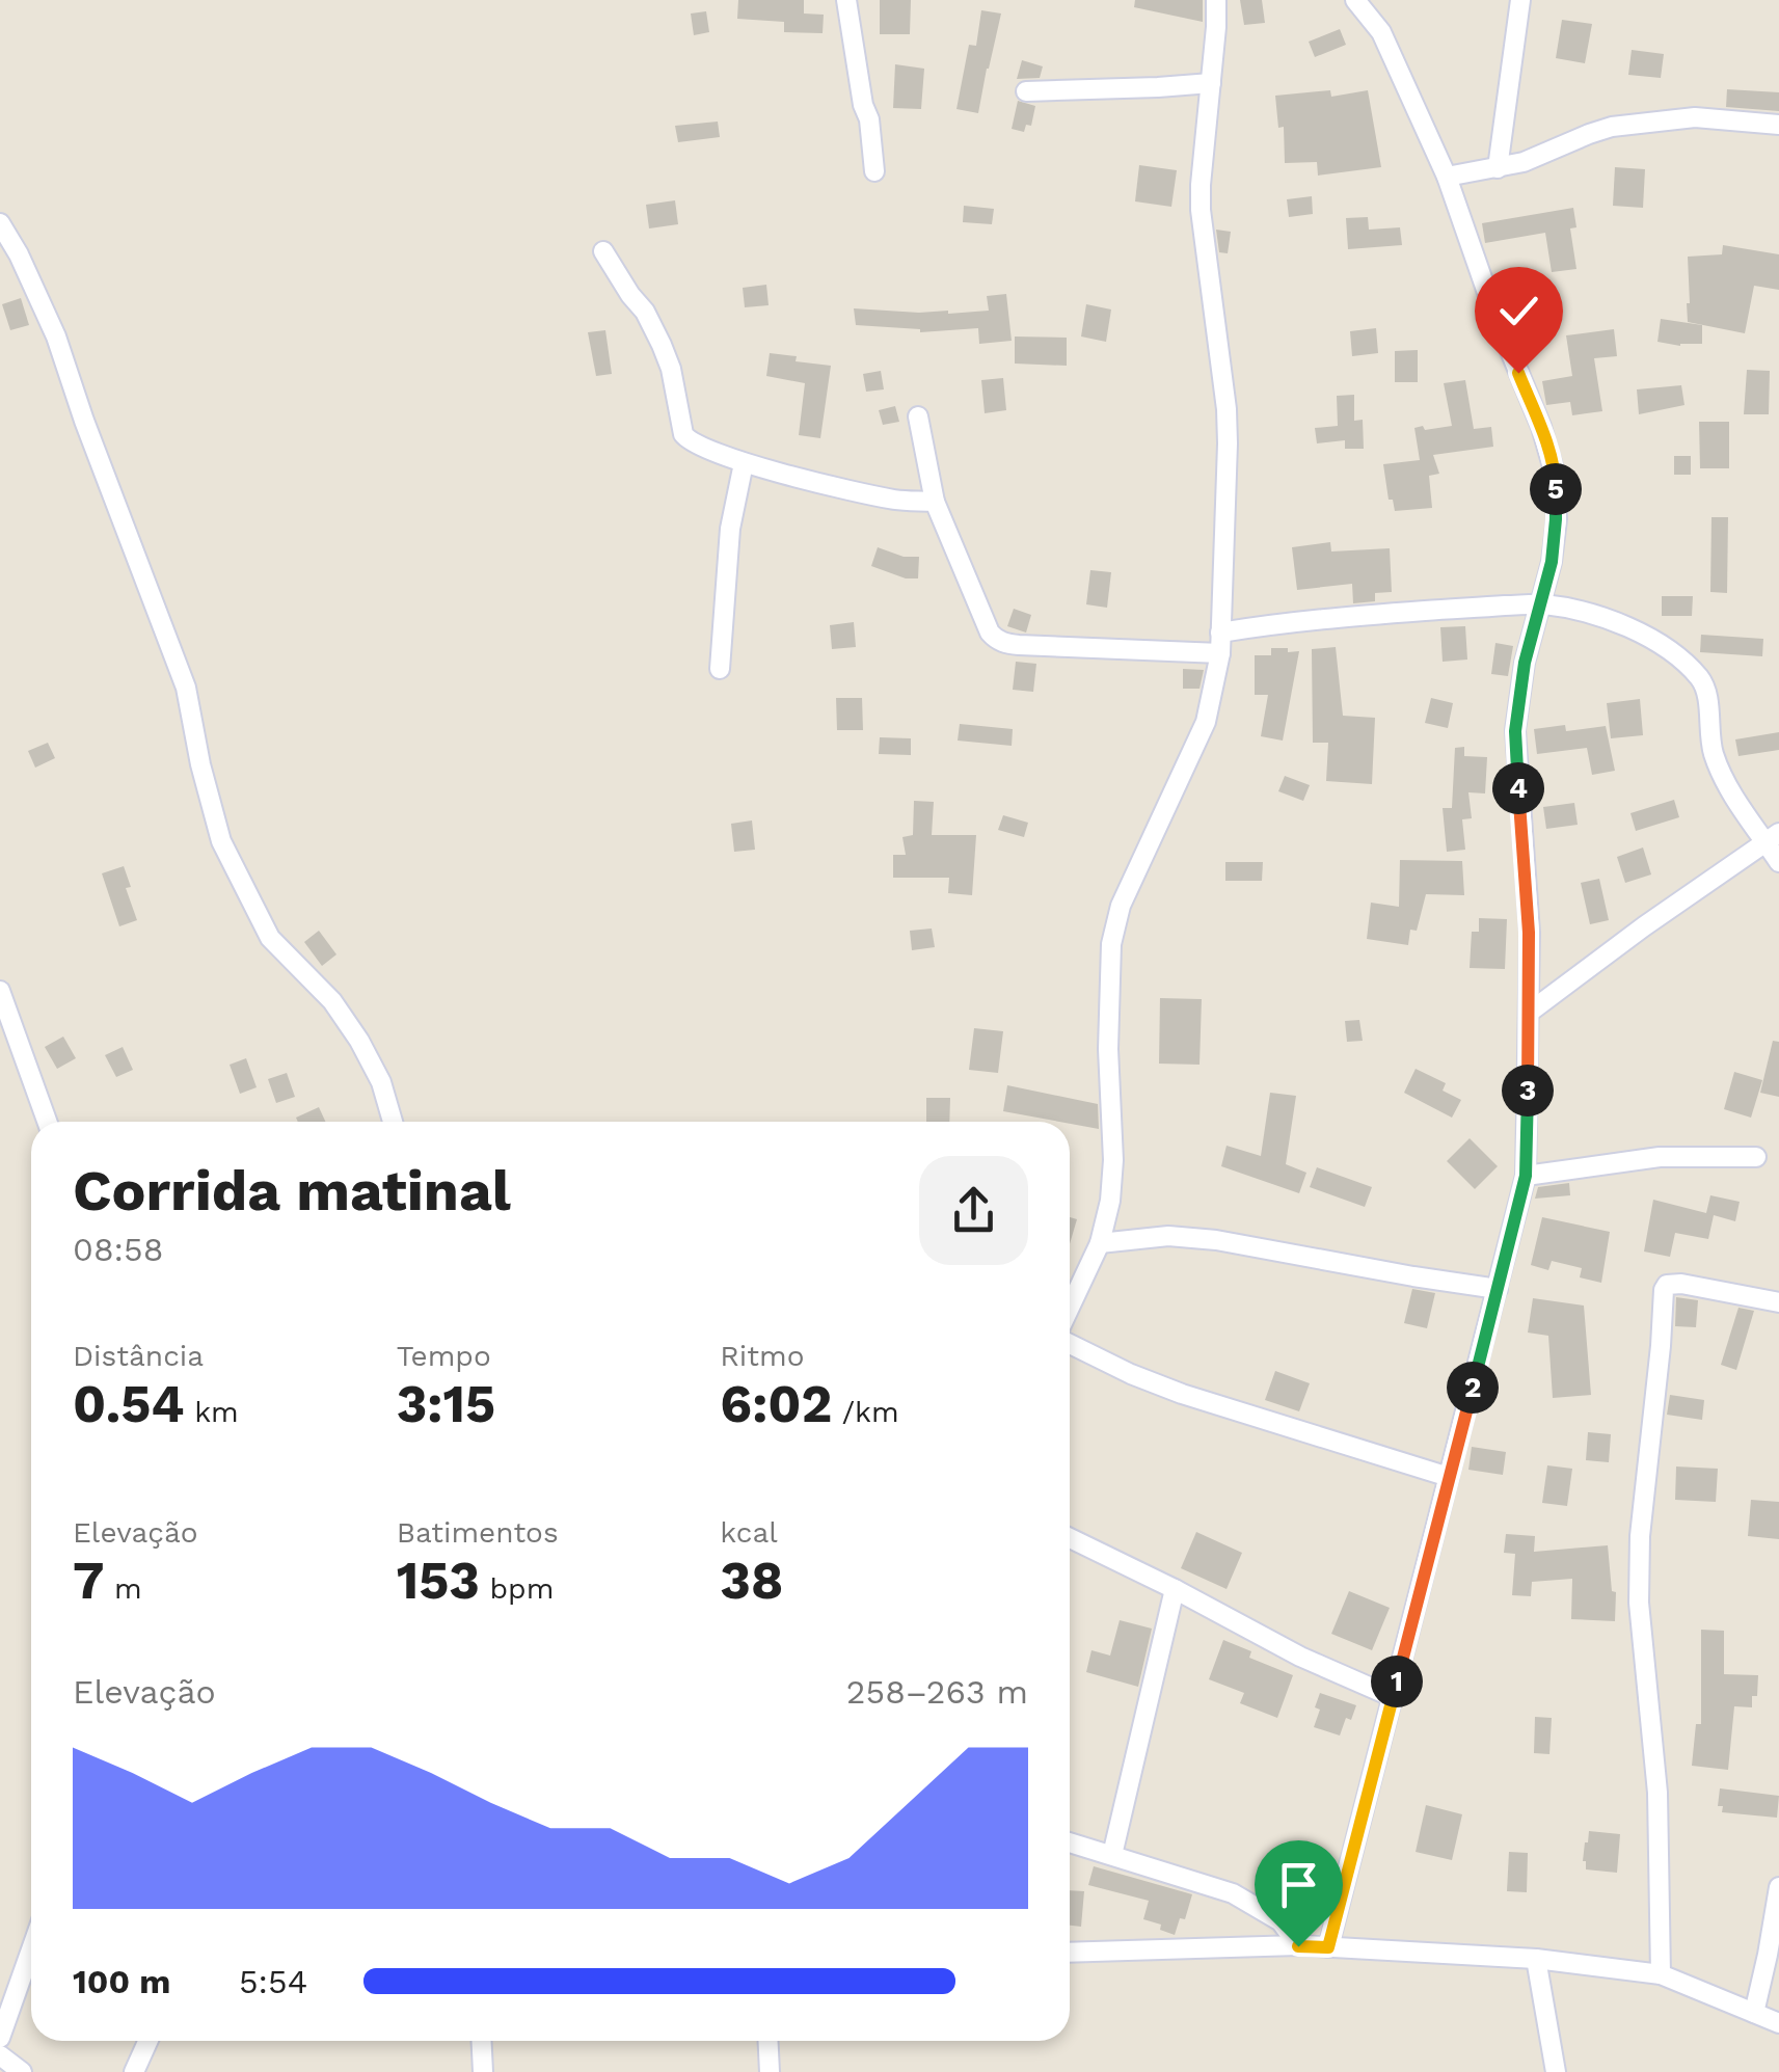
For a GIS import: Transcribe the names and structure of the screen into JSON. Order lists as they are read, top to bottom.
{
  "page": {
    "pins": [
      "5",
      "4",
      "3",
      "2",
      "1"
    ],
    "heading": ["Corrida matinal", "08:58"],
    "stats": [
      ["Distância", "0.54 km"],
      ["Tempo", "3:15"],
      ["Ritmo", "6:02 /km"],
      ["Elevação", "7 m"],
      ["Batimentos", "153 bpm"],
      ["kcal", "38"]
    ],
    "chart": ["Elevação", "258–263 m"],
    "list": [
      {
        "name": "100 m",
        "note": "5:54"
      }
    ]
  }
}
